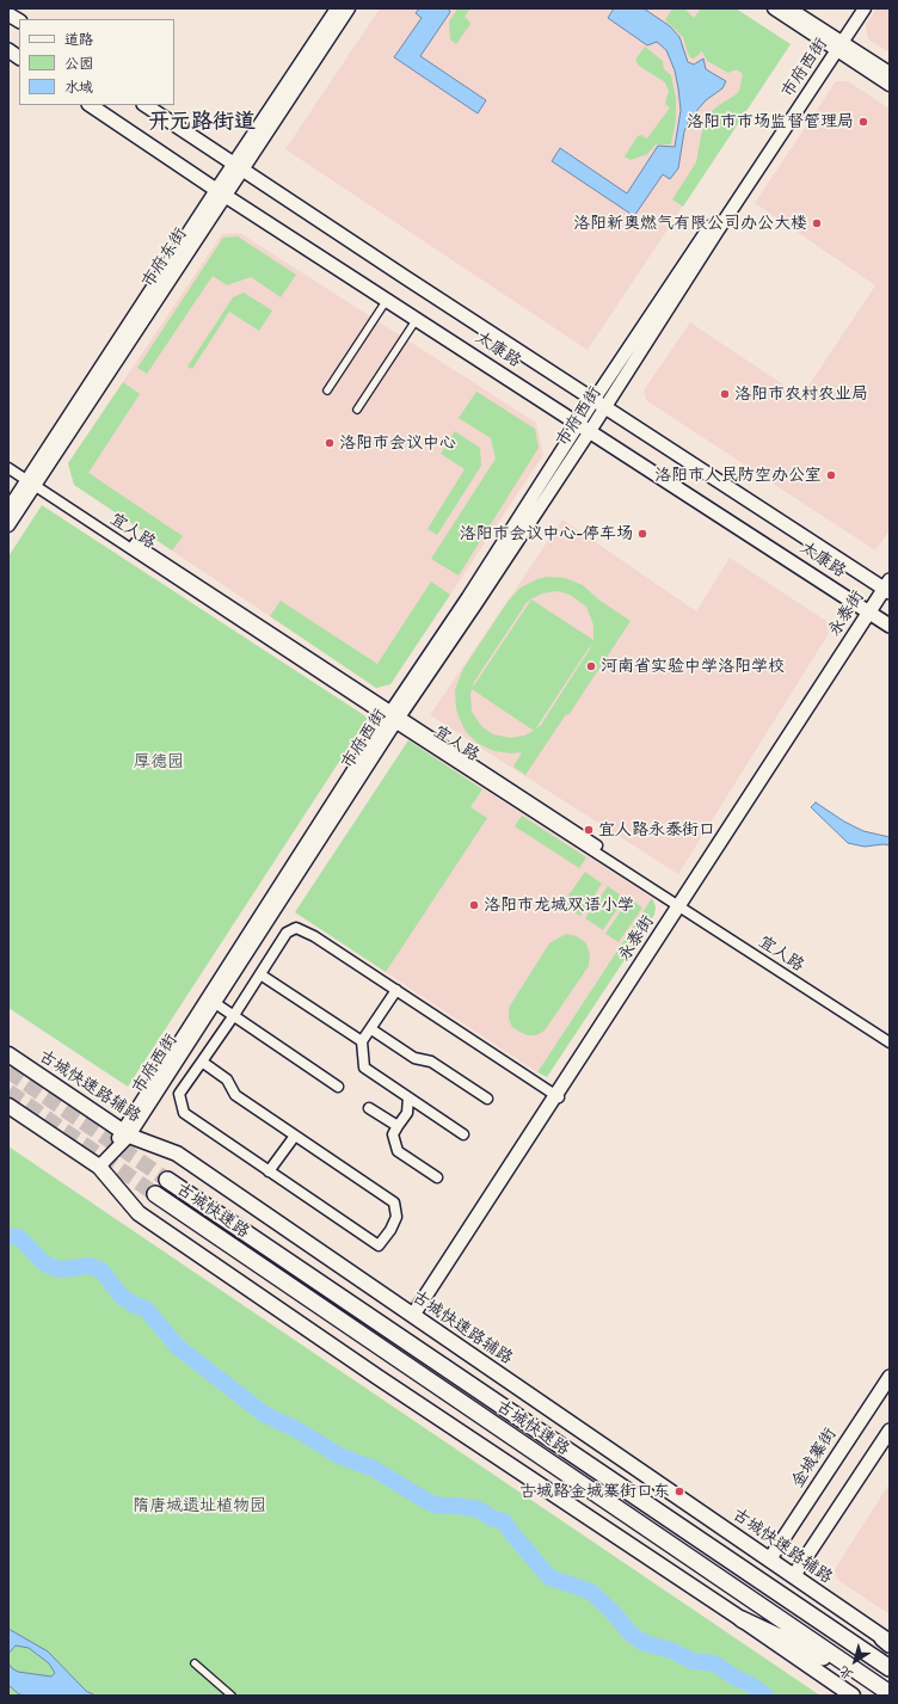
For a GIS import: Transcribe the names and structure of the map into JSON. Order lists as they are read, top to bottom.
{
  "streets": {
    "highway": ["古城快速路"],
    "main road": [
      "太康路",
      "永泰街",
      "古城快速路辅路",
      "金城寨街"
    ],
    "street": ["市府西街", "市府东街", "宜人路"]
  },
  "crossings": [
    ["市府西街", "太康路"],
    ["市府西街", "宜人路"],
    ["市府西街", "古城快速路辅路"],
    ["市府东街", "太康路"],
    ["市府东街", "宜人路"],
    ["太康路", "永泰街"],
    ["宜人路", "永泰街"],
    ["永泰街", "古城快速路辅路"],
    ["古城快速路辅路", "金城寨街"]
  ],
  "districts": ["开元路街道"],
  "parks": ["厚德园", "隋唐城遗址植物园"],
  "places": [
    "洛阳市市场监督管理局",
    "洛阳新奥燃气有限公司办公大楼",
    "洛阳市农村农业局",
    "洛阳市会议中心",
    "洛阳市人民防空办公室",
    "洛阳市会议中心-停车场",
    "河南省实验中学洛阳学校",
    "宜人路永泰街口",
    "洛阳市龙城双语小学",
    "古城路金城寨街口东"
  ],
  "legend": ["道路", "公园", "水域"],
  "north": "bottom left"
}
